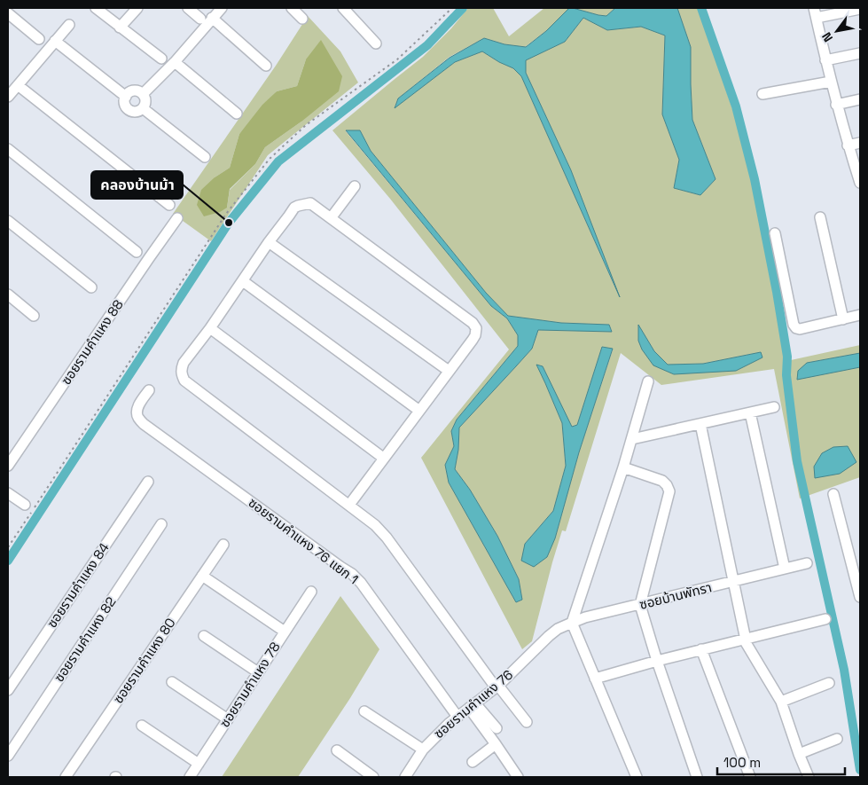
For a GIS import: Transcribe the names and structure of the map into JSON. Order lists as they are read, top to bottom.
{
  "streets": {
    "street": [
      "ซอยรามคำแหง 88",
      "ซอยรามคำแหง 76 แยก 1",
      "ซอยรามคำแหง 84",
      "ซอยบ้านพัทรา",
      "ซอยรามคำแหง 82",
      "ซอยรามคำแหง 80",
      "ซอยรามคำแหง 78",
      "ซอยรามคำแหง 76"
    ]
  },
  "crossings": [
    ["ซอยรามคำแหง 76 แยก 1", "ซอยรามคำแหง 76"],
    ["ซอยบ้านพัทรา", "ซอยรามคำแหง 76"]
  ],
  "places": ["คลองบ้านม้า"],
  "scale_bar": "100 m",
  "north": "bottom left"
}
